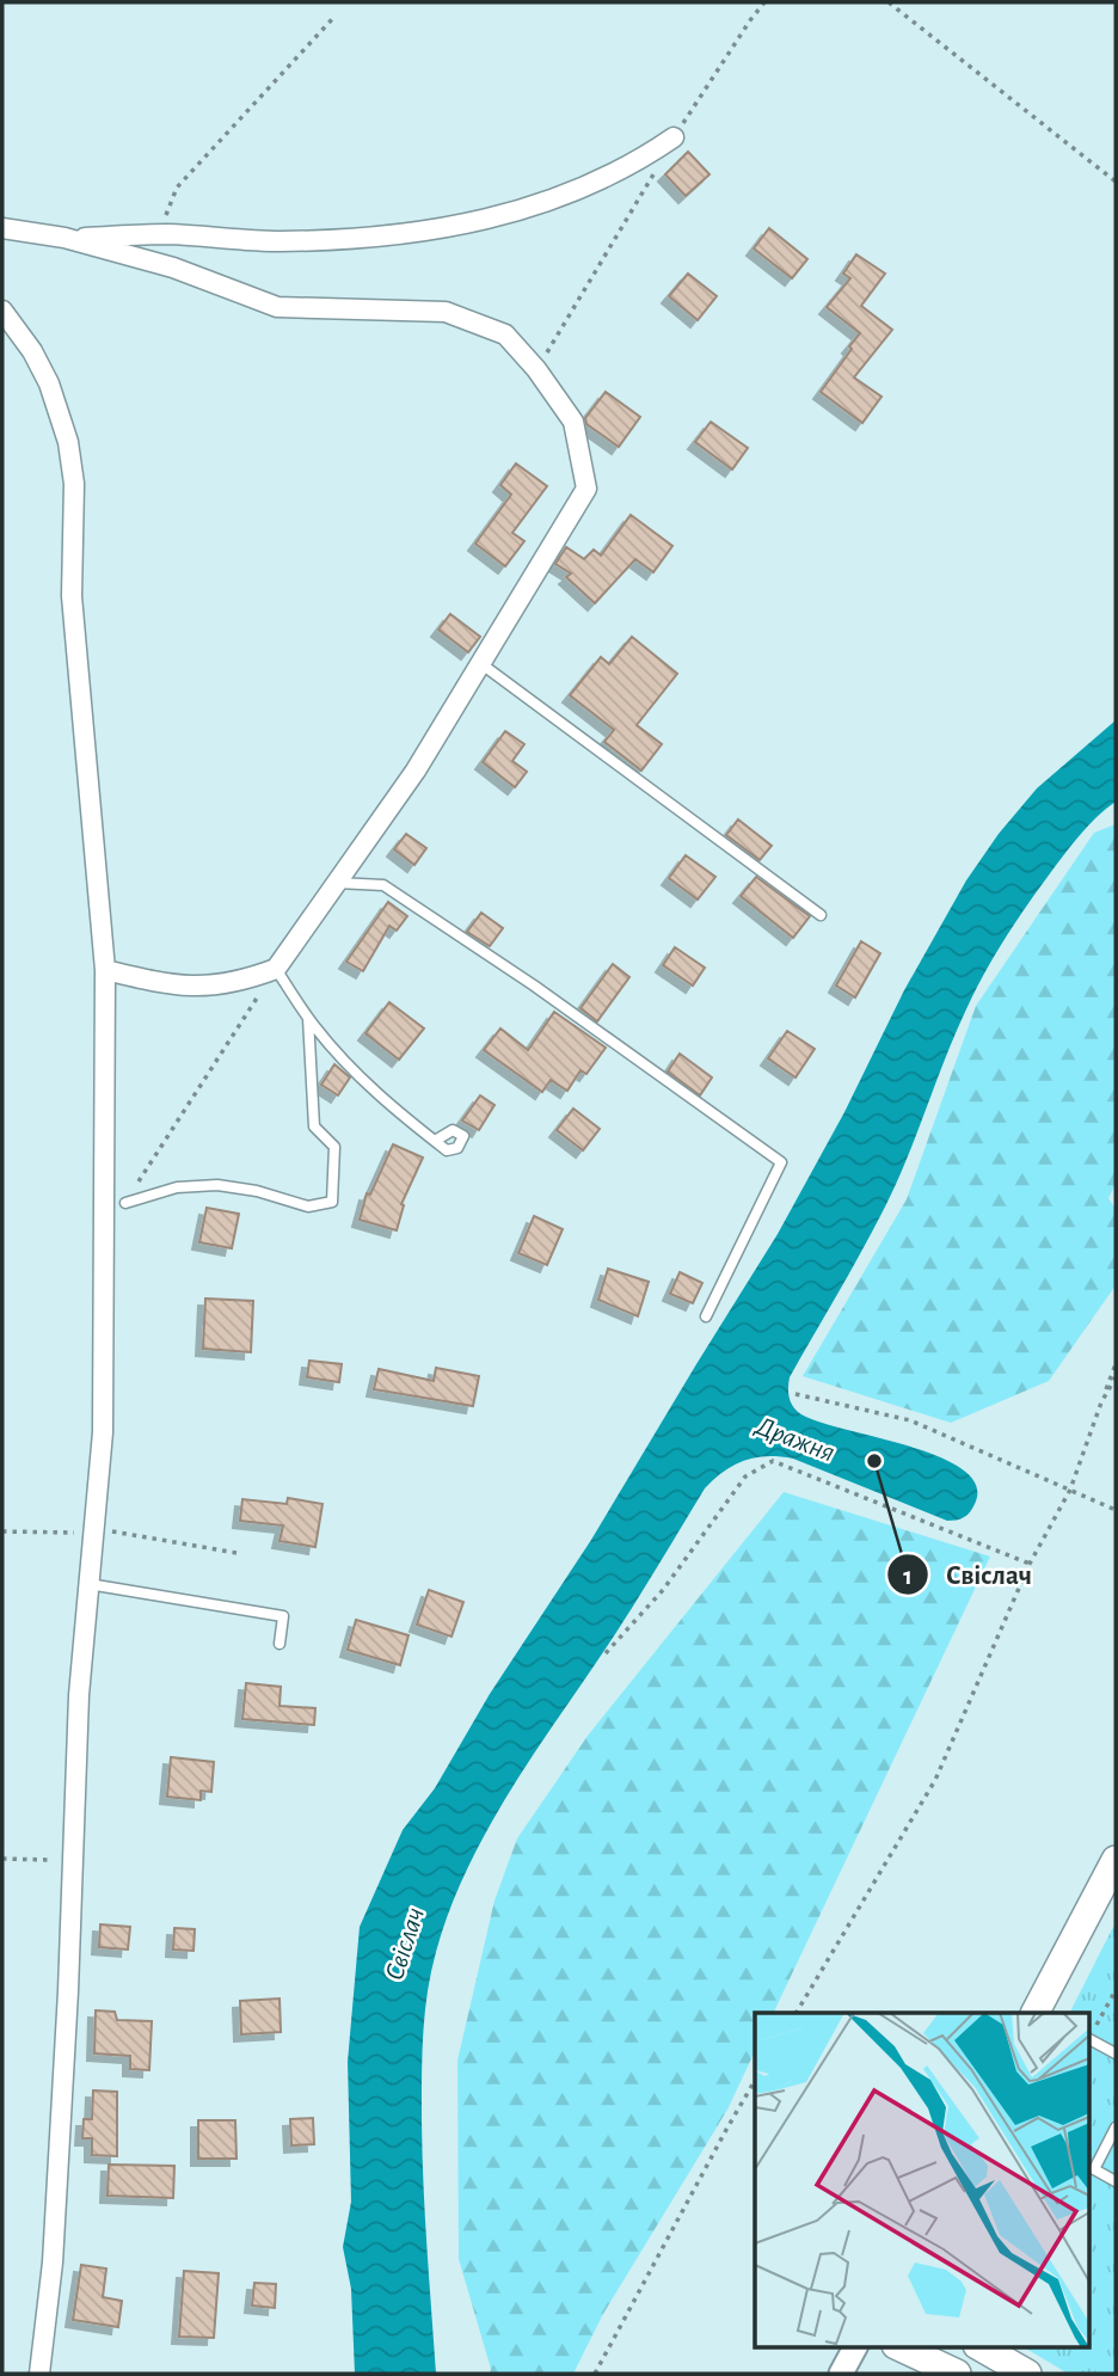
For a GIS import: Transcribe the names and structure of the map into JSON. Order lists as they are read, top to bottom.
{
  "water": ["Дражня", "Свіслач"],
  "places": ["Свіслач"]
}
